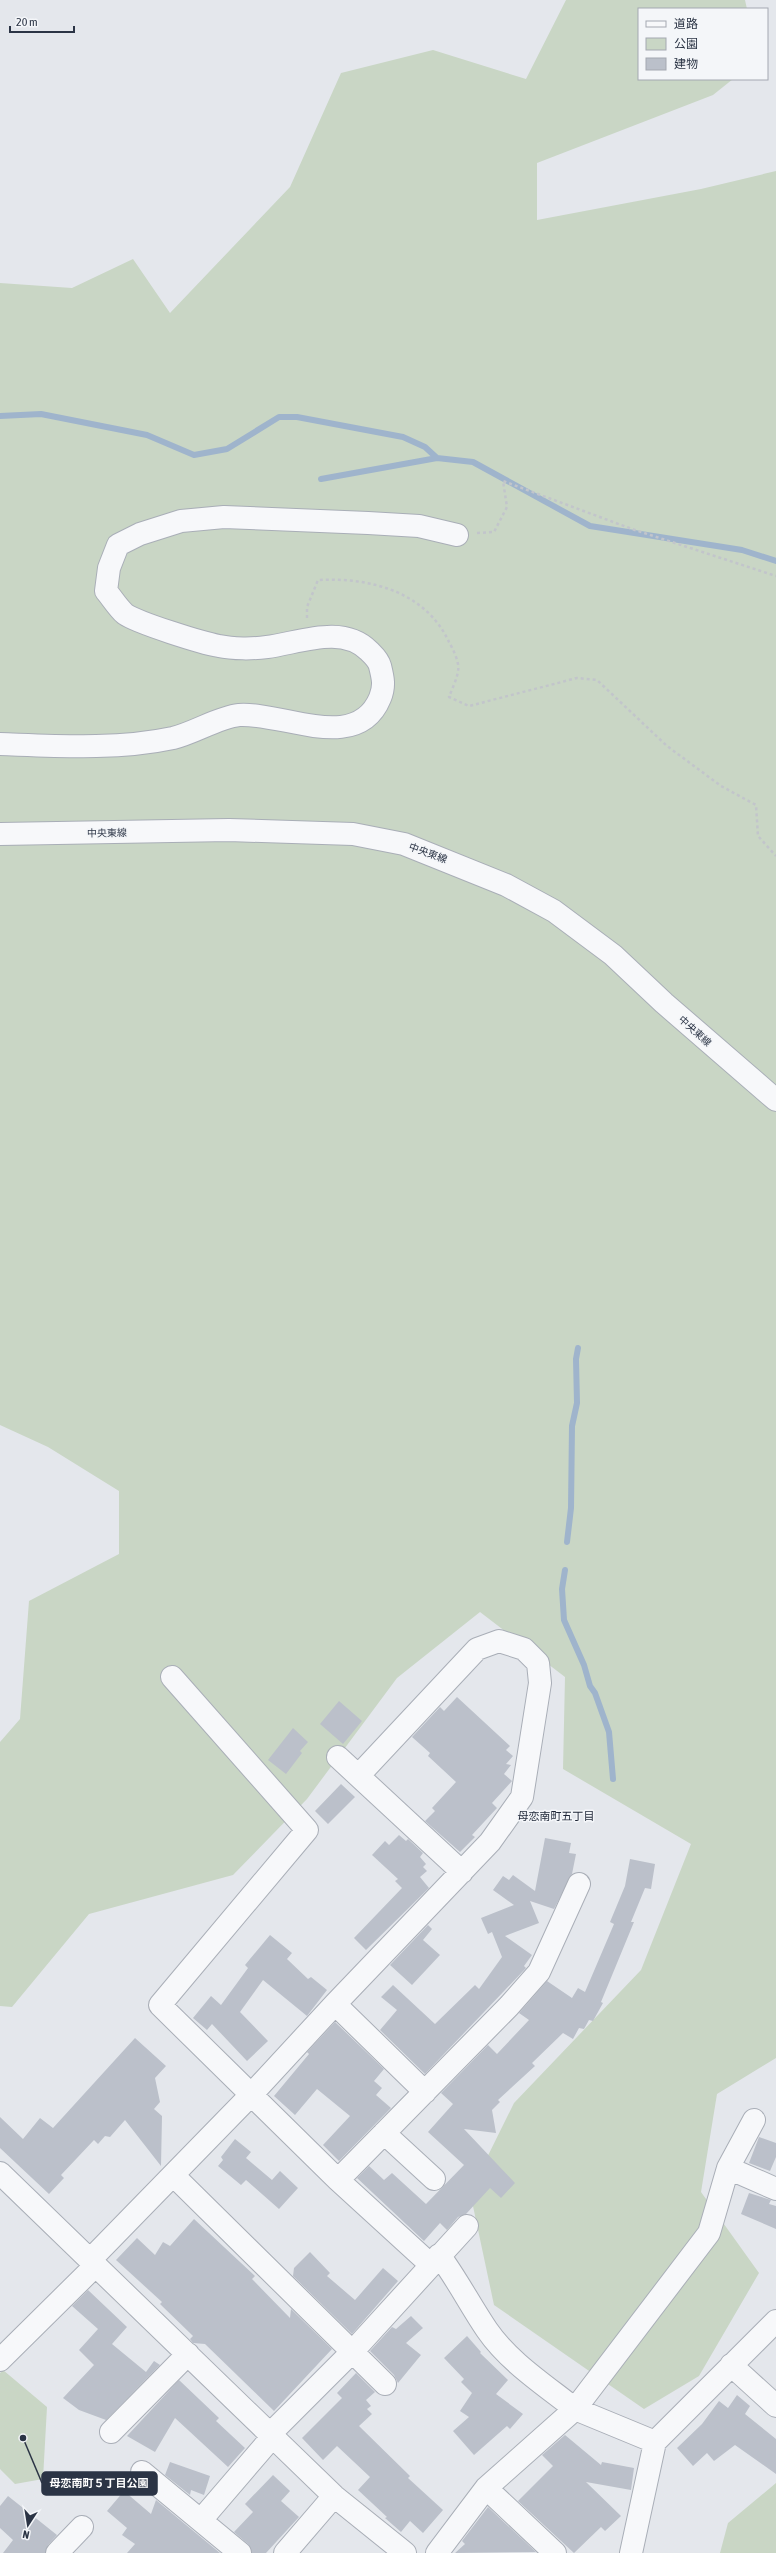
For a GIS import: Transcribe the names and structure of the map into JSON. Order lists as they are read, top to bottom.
{
  "streets": {
    "street": ["中央東線"]
  },
  "districts": ["母恋南町五丁目"],
  "places": ["母恋南町５丁目公園"],
  "legend": ["道路", "公園", "建物"],
  "scale_bar": "20 m",
  "north": "bottom"
}
